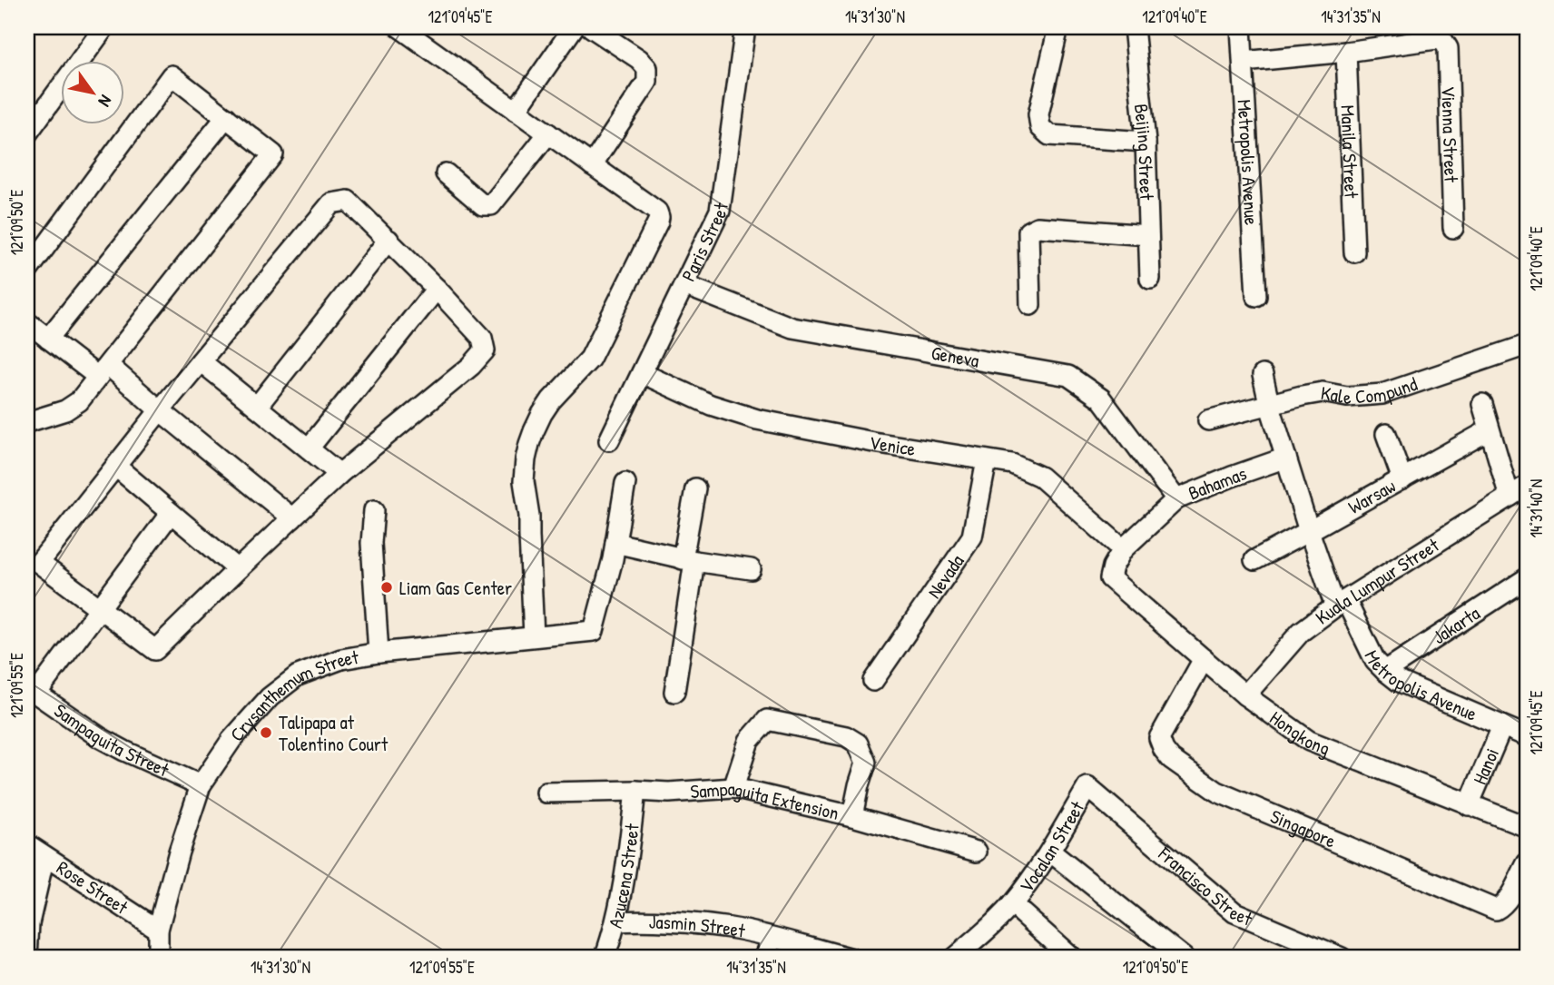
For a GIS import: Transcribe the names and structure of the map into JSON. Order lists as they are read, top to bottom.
{
  "streets": {
    "street": [
      "Vienna Street",
      "Manila Street",
      "Beijing Street",
      "Metropolis Avenue",
      "Paris Street",
      "Geneva",
      "Kale Compund",
      "Venice",
      "Bahamas",
      "Warsaw",
      "Nevada",
      "Kuala Lumpur Street",
      "Jakarta",
      "Crysanthemum Street",
      "Hongkong",
      "Sampaguita Street",
      "Hanoi",
      "Sampaguita Extension",
      "Singapore",
      "Vocalan Street",
      "Azucena Street",
      "Francisco Street",
      "Rose Street",
      "Jasmin Street"
    ]
  },
  "crossings": [
    ["Vienna Street", "Manila Street"],
    ["Metropolis Avenue", "Kale Compund"],
    ["Metropolis Avenue", "Bahamas"],
    ["Metropolis Avenue", "Warsaw"],
    ["Metropolis Avenue", "Kuala Lumpur Street"],
    ["Metropolis Avenue", "Jakarta"],
    ["Metropolis Avenue", "Hanoi"],
    ["Paris Street", "Geneva"],
    ["Paris Street", "Venice"],
    ["Geneva", "Bahamas"],
    ["Venice", "Bahamas"],
    ["Venice", "Nevada"],
    ["Bahamas", "Hongkong"],
    ["Kuala Lumpur Street", "Hongkong"],
    ["Crysanthemum Street", "Sampaguita Street"],
    ["Crysanthemum Street", "Rose Street"],
    ["Hongkong", "Hanoi"],
    ["Hongkong", "Singapore"],
    ["Sampaguita Extension", "Azucena Street"],
    ["Vocalan Street", "Francisco Street"],
    ["Azucena Street", "Jasmin Street"]
  ],
  "places": ["Liam Gas Center", "Talipapa at Tolentino Court"],
  "north": "bottom right",
  "coordinates": [
    "121°09'45\"E",
    "14°31'30\"N",
    "121°09'40\"E",
    "14°31'35\"N",
    "121°09'50\"E",
    "14°31'40\"N",
    "121°09'55\"E"
  ]
}
